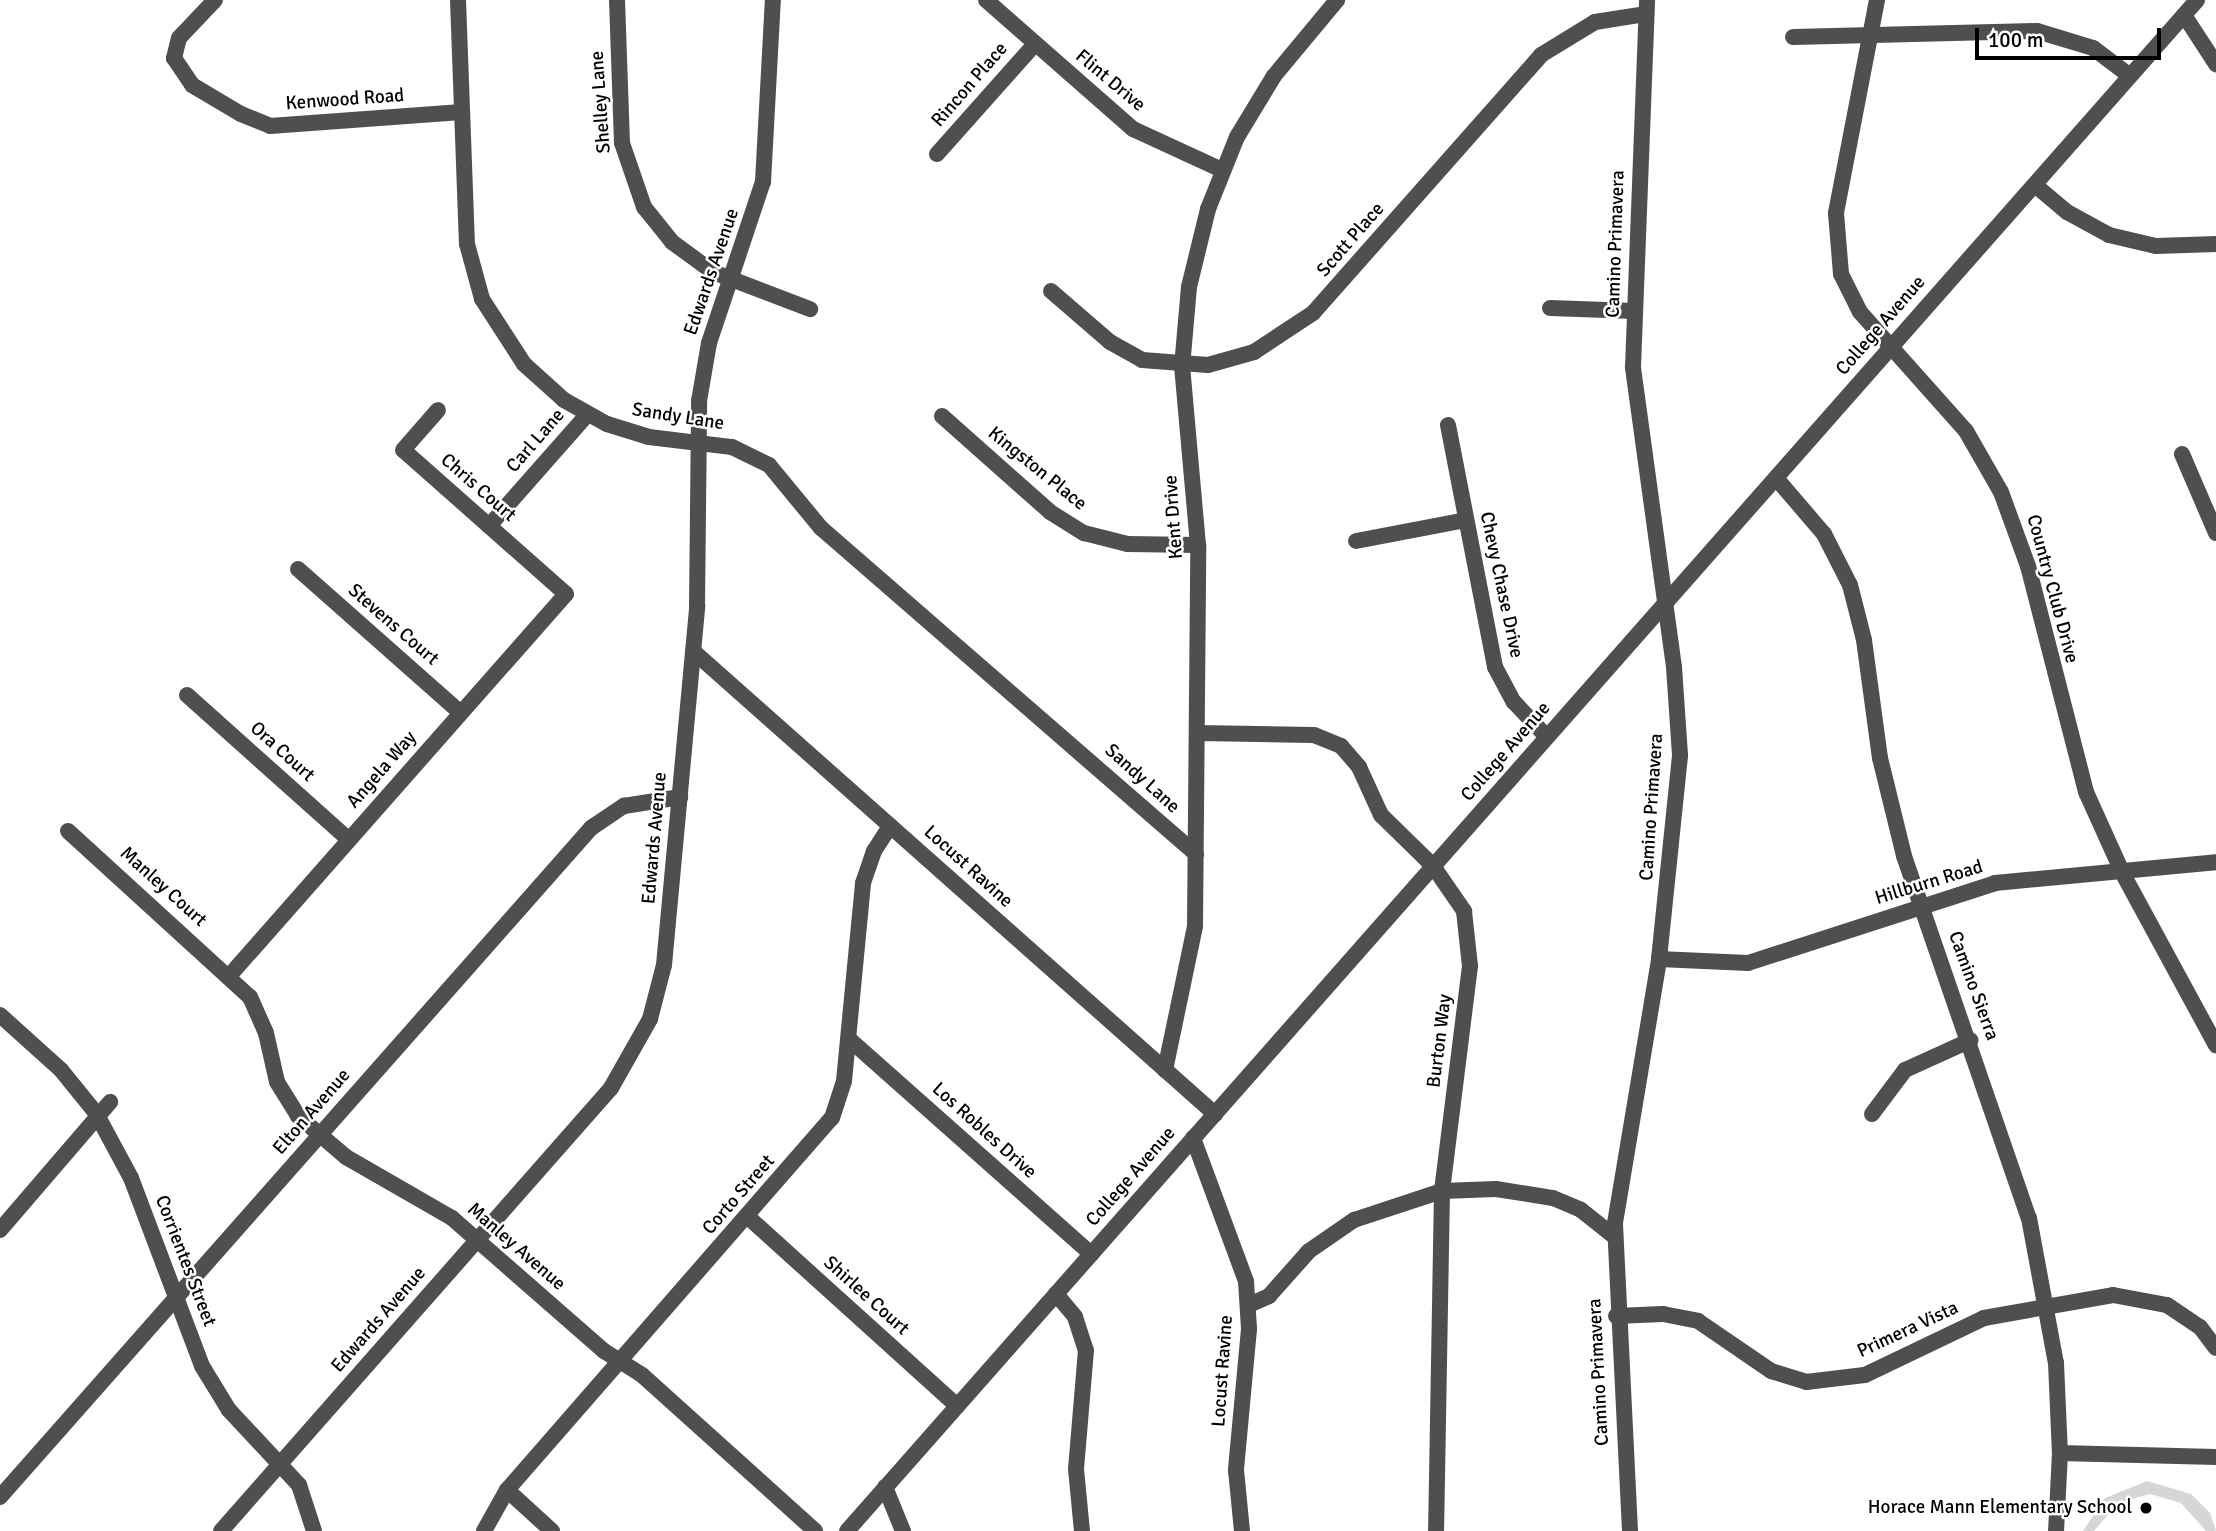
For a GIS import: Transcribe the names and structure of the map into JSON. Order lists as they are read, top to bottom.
{
  "streets": {
    "street": [
      "Flint Drive",
      "Rincon Place",
      "Kenwood Road",
      "Shelley Lane",
      "Scott Place",
      "Camino Primavera",
      "Edwards Avenue",
      "College Avenue",
      "Sandy Lane",
      "Carl Lane",
      "Kingston Place",
      "Chris Court",
      "Kent Drive",
      "Chevy Chase Drive",
      "Country Club Drive",
      "Stevens Court",
      "Ora Court",
      "Angela Way",
      "Locust Ravine",
      "Hillburn Road",
      "Manley Court",
      "Camino Sierra",
      "Burton Way",
      "Elton Avenue",
      "Los Robles Drive",
      "Corto Street",
      "Manley Avenue",
      "Corrientes Street",
      "Shirlee Court",
      "Primera Vista"
    ]
  },
  "crossings": [
    ["Flint Drive", "Rincon Place"],
    ["Flint Drive", "Kent Drive"],
    ["Kenwood Road", "Sandy Lane"],
    ["Shelley Lane", "Edwards Avenue"],
    ["Scott Place", "Camino Primavera"],
    ["Scott Place", "Kent Drive"],
    ["Camino Primavera", "College Avenue"],
    ["Camino Primavera", "Hillburn Road"],
    ["Camino Primavera", "Primera Vista"],
    ["Edwards Avenue", "Sandy Lane"],
    ["Edwards Avenue", "Locust Ravine"],
    ["Edwards Avenue", "Elton Avenue"],
    ["Edwards Avenue", "Manley Avenue"],
    ["Edwards Avenue", "Corrientes Street"],
    ["College Avenue", "Chevy Chase Drive"],
    ["College Avenue", "Country Club Drive"],
    ["College Avenue", "Locust Ravine"],
    ["College Avenue", "Camino Sierra"],
    ["College Avenue", "Burton Way"],
    ["College Avenue", "Los Robles Drive"],
    ["College Avenue", "Shirlee Court"],
    ["Sandy Lane", "Carl Lane"],
    ["Sandy Lane", "Kent Drive"],
    ["Carl Lane", "Chris Court"],
    ["Kingston Place", "Kent Drive"],
    ["Chris Court", "Angela Way"],
    ["Kent Drive", "Locust Ravine"],
    ["Kent Drive", "Burton Way"],
    ["Country Club Drive", "Hillburn Road"],
    ["Stevens Court", "Angela Way"],
    ["Ora Court", "Angela Way"],
    ["Angela Way", "Manley Court"],
    ["Angela Way", "Manley Avenue"],
    ["Locust Ravine", "Corto Street"],
    ["Hillburn Road", "Camino Sierra"],
    ["Manley Court", "Manley Avenue"],
    ["Camino Sierra", "Primera Vista"],
    ["Elton Avenue", "Manley Avenue"],
    ["Elton Avenue", "Corrientes Street"],
    ["Los Robles Drive", "Corto Street"],
    ["Corto Street", "Manley Avenue"],
    ["Corto Street", "Shirlee Court"]
  ],
  "places": ["Horace Mann Elementary School"],
  "scale_bar": "100 m"
}
